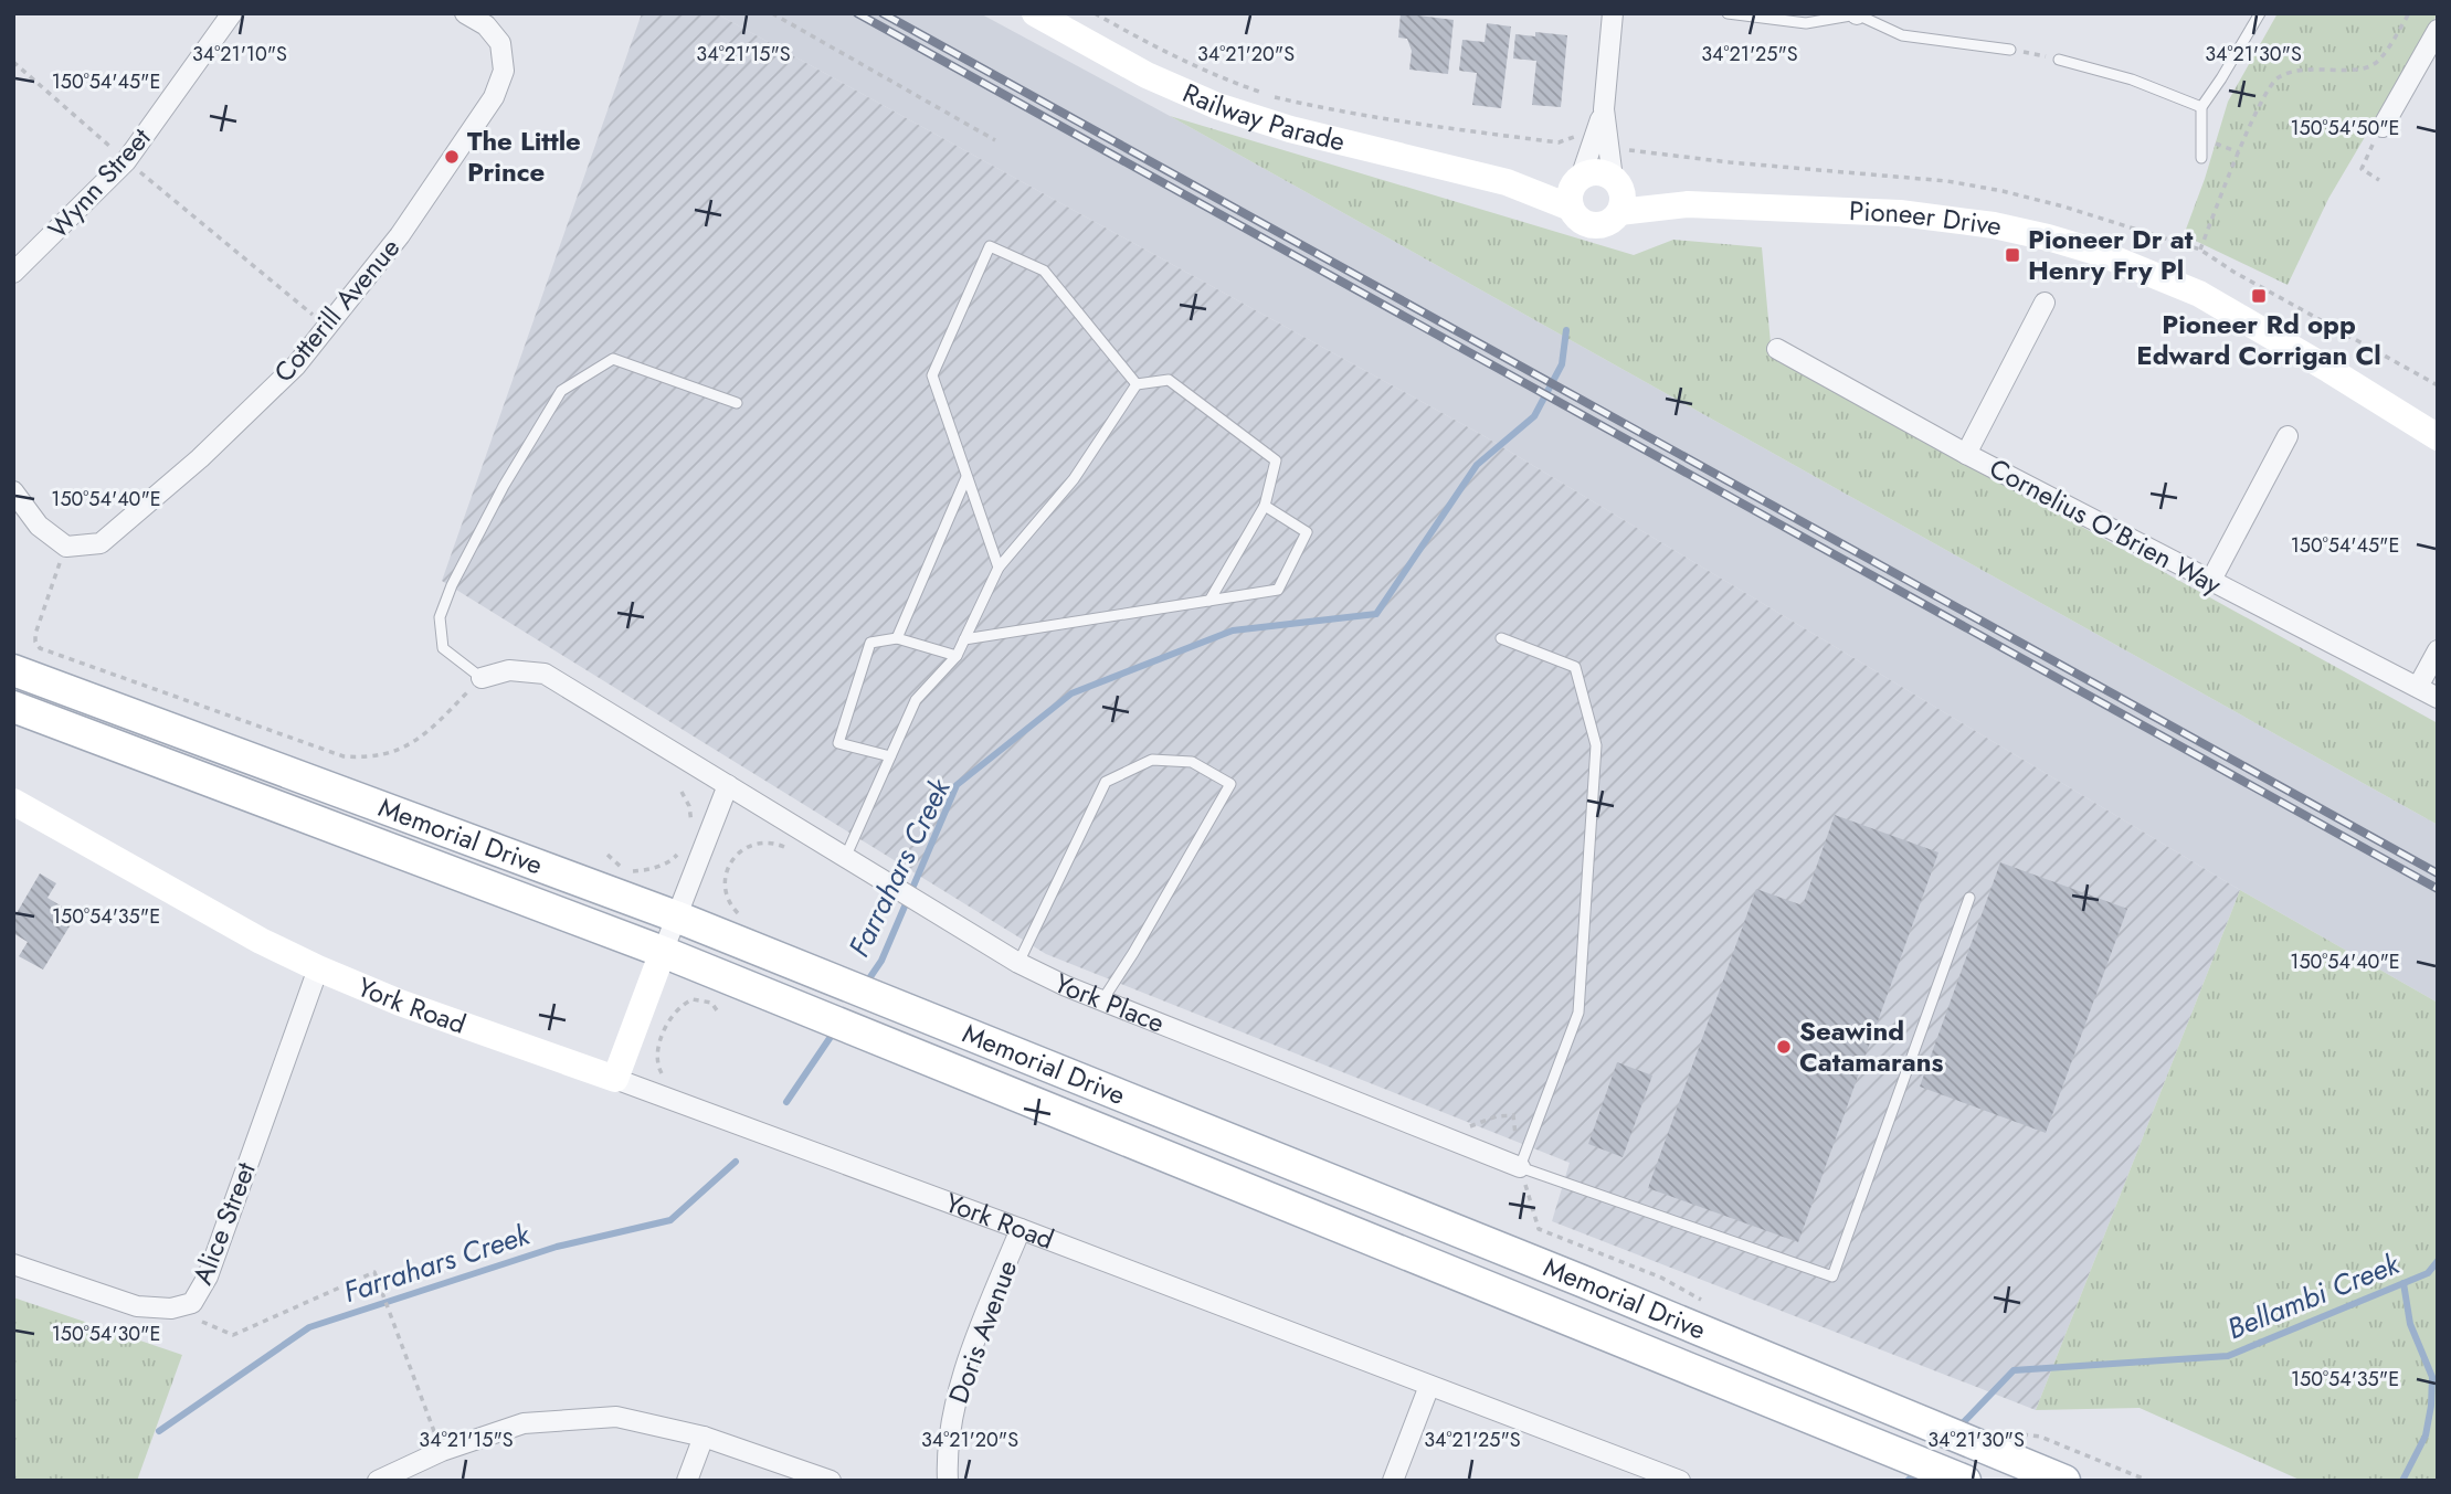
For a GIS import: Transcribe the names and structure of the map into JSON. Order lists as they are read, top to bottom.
{
  "streets": {
    "main road": [
      "Railway Parade",
      "Pioneer Drive",
      "Memorial Drive",
      "York Road"
    ],
    "street": [
      "Wynn Street",
      "Cotterill Avenue",
      "Cornelius O'Brien Way",
      "York Place",
      "Alice Street",
      "Doris Avenue"
    ]
  },
  "crossings": [
    ["Railway Parade", "Pioneer Drive"],
    ["York Road", "Alice Street"],
    ["York Road", "Doris Avenue"]
  ],
  "water": ["Farrahars Creek", "Bellambi Creek"],
  "places": {
    "other": ["The Little Prince", "Seawind Catamarans"],
    "transit": ["Pioneer Dr at Henry Fry Pl", "Pioneer Rd opp Edward Corrigan Cl"]
  },
  "coordinates": [
    "34°21'10\"S",
    "34°21'15\"S",
    "34°21'20\"S",
    "34°21'25\"S",
    "34°21'30\"S",
    "150°54'45\"E",
    "150°54'50\"E",
    "150°54'40\"E",
    "150°54'35\"E",
    "150°54'30\"E"
  ]
}
